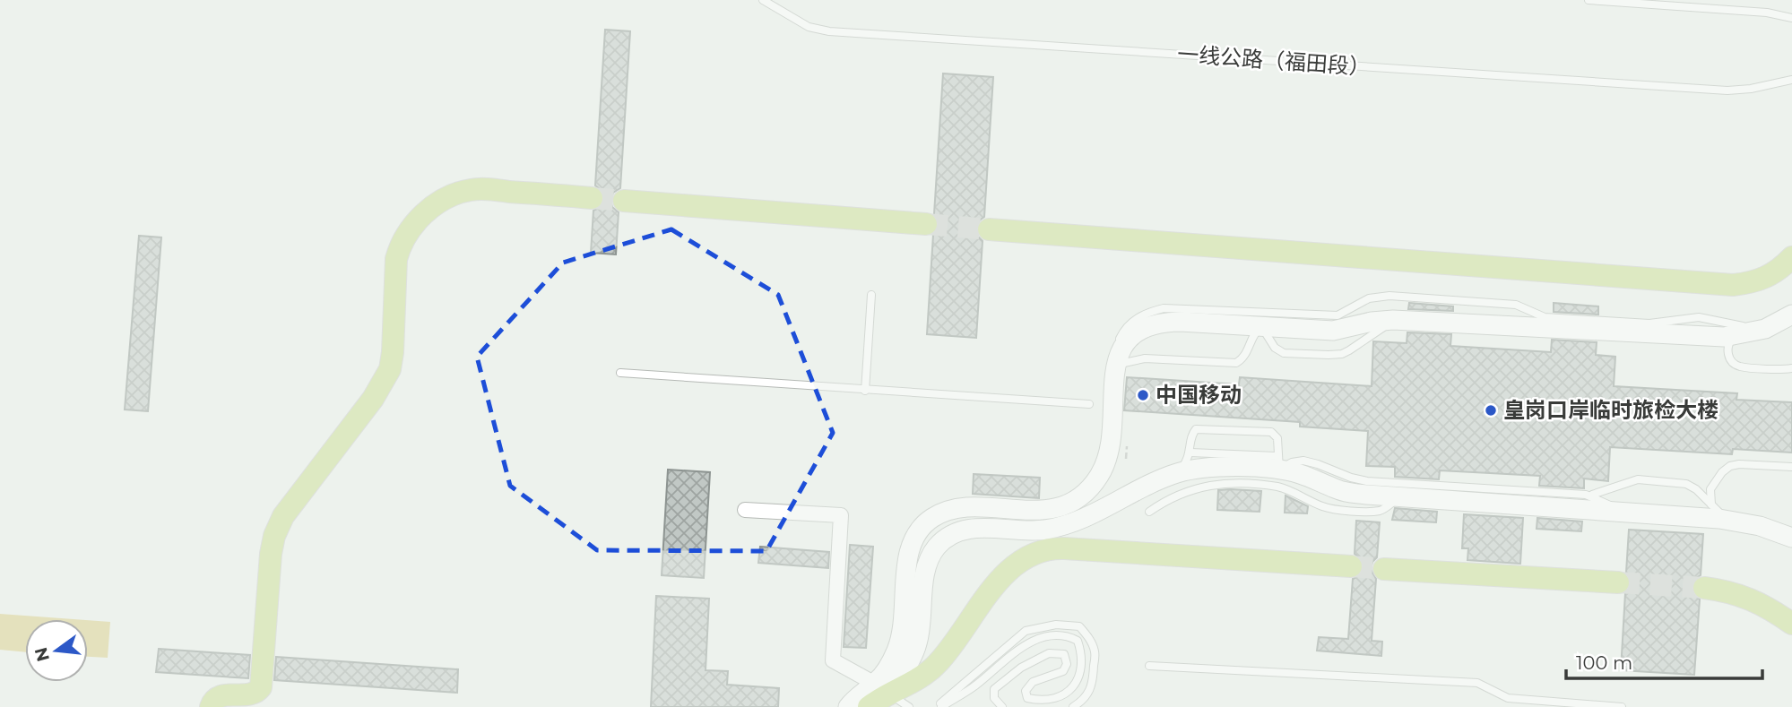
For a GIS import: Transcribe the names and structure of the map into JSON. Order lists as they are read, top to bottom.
{
  "streets": {
    "lane": ["一线公路（福田段）"]
  },
  "places": ["中国移动", "皇岗口岸临时旅检大楼"],
  "scale_bar": "100 m",
  "north": "left"
}
